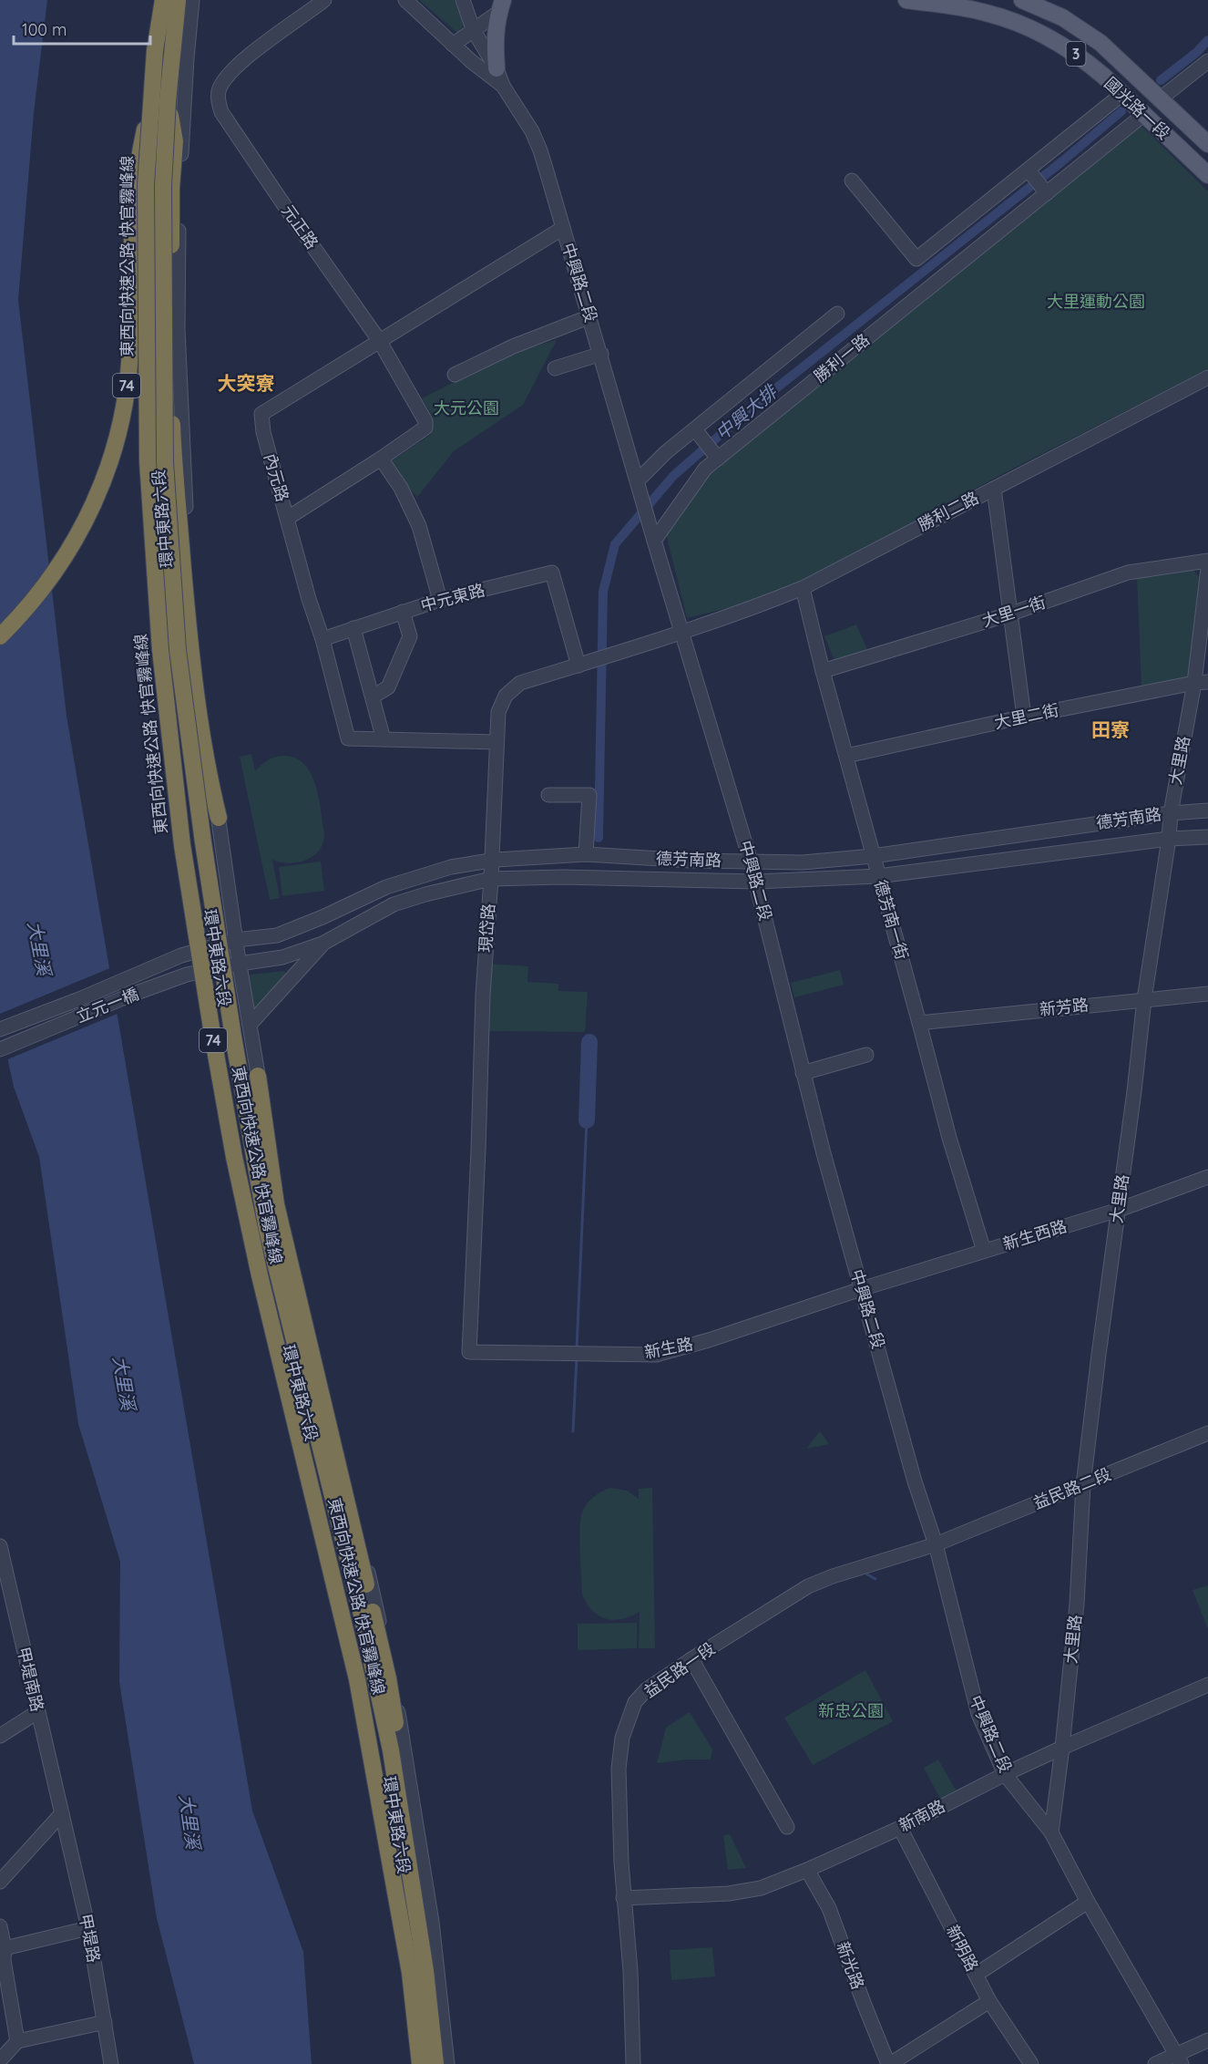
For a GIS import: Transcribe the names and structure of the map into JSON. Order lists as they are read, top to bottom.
{
  "streets": {
    "highway": ["東西向快速公路 快官霧峰線", "74"],
    "main road": ["3", "國光路一段"],
    "street": [
      "元正路",
      "中興路二段",
      "勝利一路",
      "內元路",
      "勝利二路",
      "環中東路六段",
      "中元東路",
      "大里一街",
      "大里二街",
      "大里路",
      "德芳南路",
      "德芳南一街",
      "現岱路",
      "立元一橋",
      "新芳路",
      "新生西路",
      "新生路",
      "益民路二段",
      "益民路一段",
      "甲堤南路",
      "新南路",
      "甲堤路",
      "新明路",
      "新光路"
    ]
  },
  "crossings": [
    ["國光路一段", "勝利一路"],
    ["元正路", "內元路"],
    ["東西向快速公路 快官霧峰線", "74"],
    ["中興路二段", "勝利一路"],
    ["中興路二段", "內元路"],
    ["中興路二段", "勝利二路"],
    ["中興路二段", "大里路"],
    ["中興路二段", "德芳南路"],
    ["中興路二段", "現岱路"],
    ["中興路二段", "新生西路"],
    ["中興路二段", "新生路"],
    ["中興路二段", "益民路二段"],
    ["中興路二段", "益民路一段"],
    ["中興路二段", "新南路"],
    ["內元路", "中元東路"],
    ["內元路", "現岱路"],
    ["勝利二路", "德芳南一街"],
    ["勝利二路", "現岱路"],
    ["環中東路六段", "德芳南路"],
    ["環中東路六段", "立元一橋"],
    ["中元東路", "現岱路"],
    ["大里一街", "德芳南一街"],
    ["大里二街", "大里路"],
    ["大里二街", "德芳南一街"],
    ["大里路", "德芳南路"],
    ["大里路", "新芳路"],
    ["大里路", "新生西路"],
    ["大里路", "益民路二段"],
    ["大里路", "新南路"],
    ["德芳南路", "德芳南一街"],
    ["德芳南路", "現岱路"],
    ["德芳南路", "立元一橋"],
    ["德芳南一街", "新芳路"],
    ["德芳南一街", "新生西路"],
    ["現岱路", "新生路"],
    ["新生西路", "新生路"],
    ["益民路二段", "益民路一段"],
    ["益民路一段", "新南路"],
    ["甲堤南路", "甲堤路"],
    ["新南路", "新明路"],
    ["新南路", "新光路"]
  ],
  "districts": ["大突寮", "田寮"],
  "water": ["中興大排", "大里溪"],
  "parks": ["大里運動公園", "大元公園", "新忠公園"],
  "scale_bar": "100 m"
}
